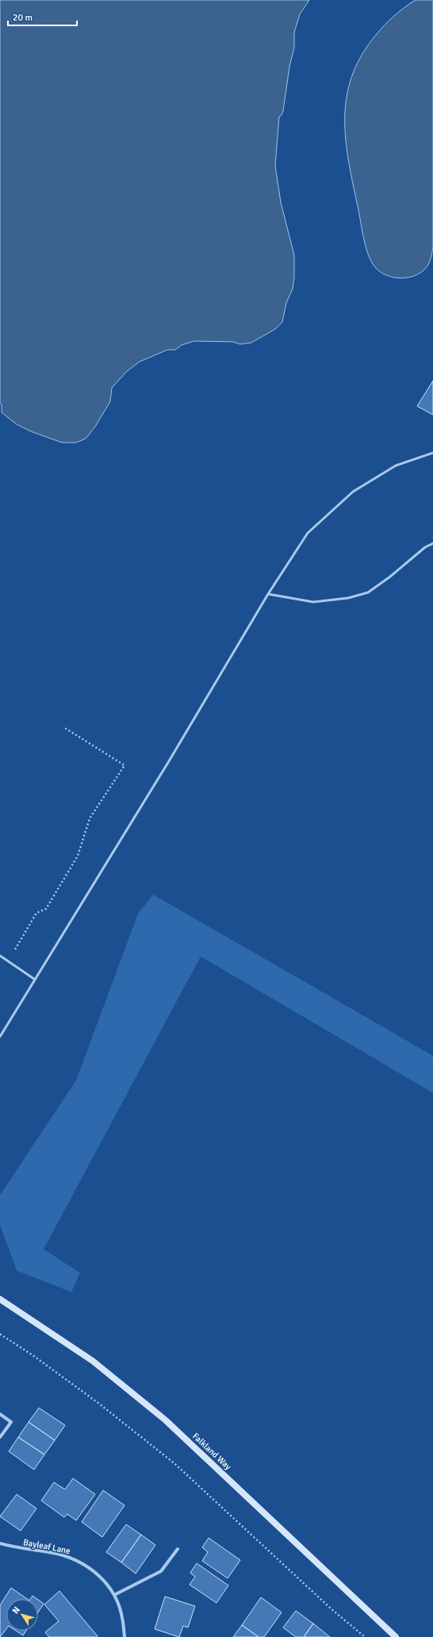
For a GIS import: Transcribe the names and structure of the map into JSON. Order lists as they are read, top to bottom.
{
  "streets": {
    "street": ["Falkland Way", "Bayleaf Lane"]
  },
  "scale_bar": "20 m",
  "north": "top left"
}
